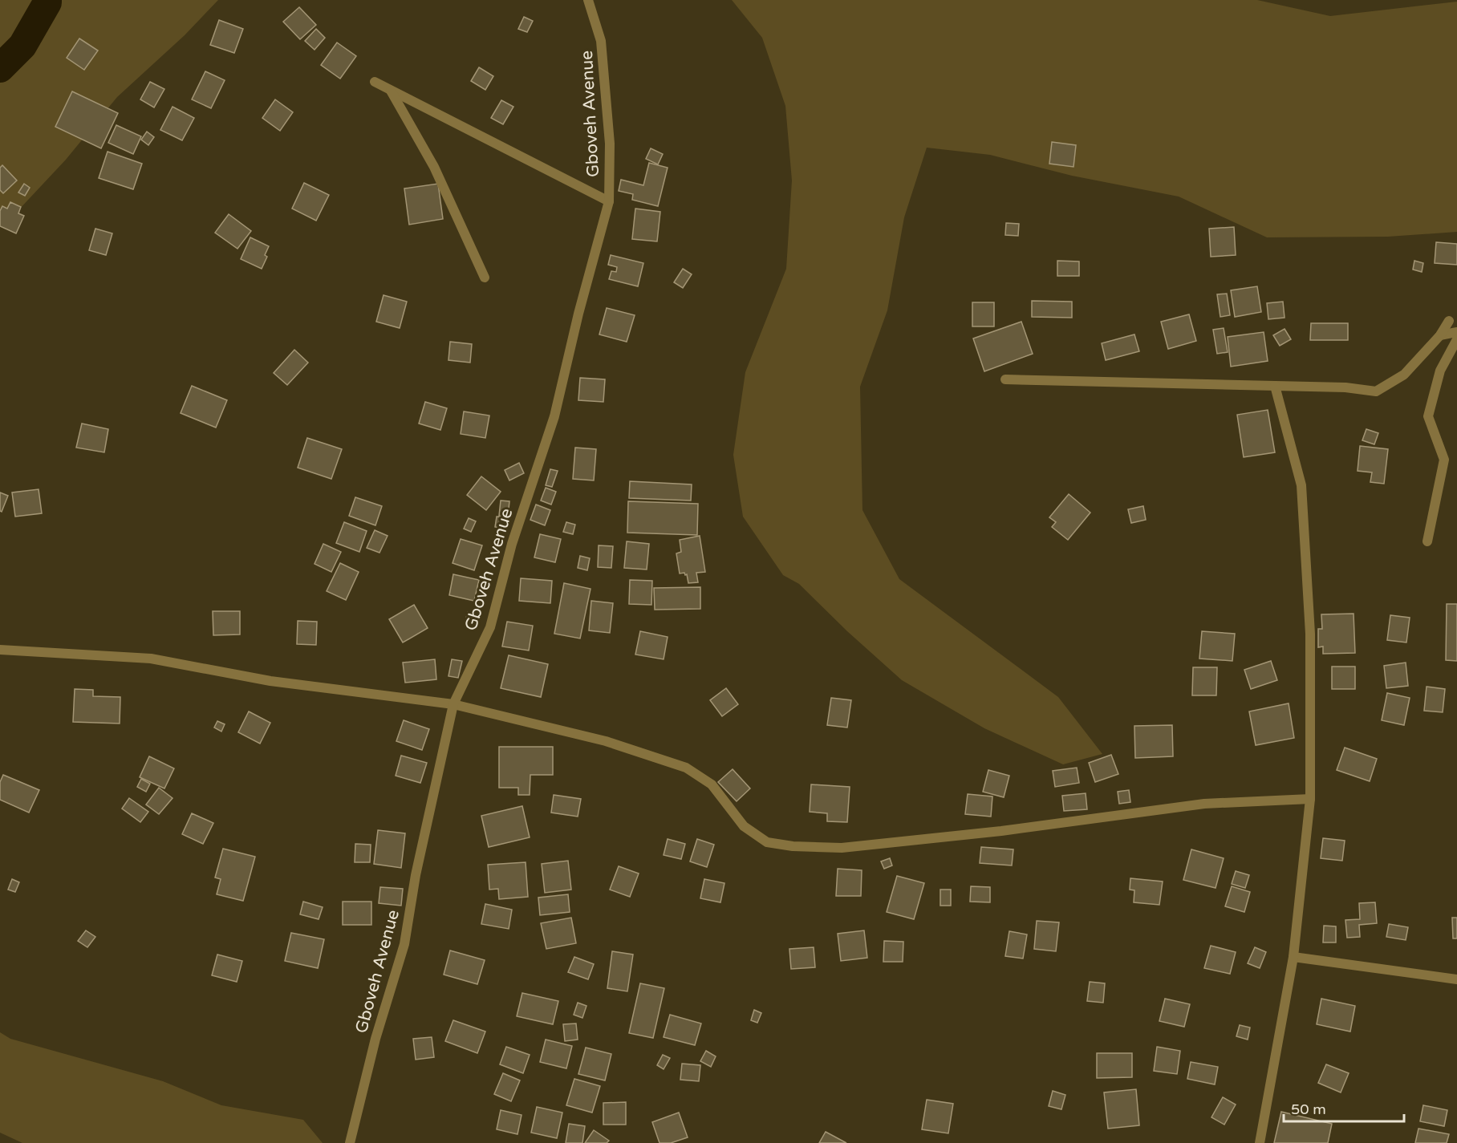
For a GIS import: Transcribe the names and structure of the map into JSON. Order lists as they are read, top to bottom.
{
  "streets": {
    "street": ["Gboveh Avenue"]
  },
  "scale_bar": "50 m"
}
